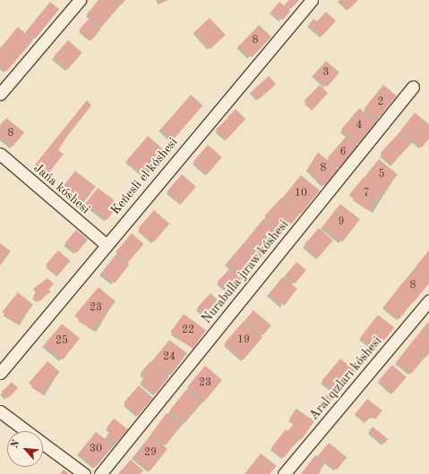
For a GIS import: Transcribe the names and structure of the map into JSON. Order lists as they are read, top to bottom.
{
  "streets": {
    "street": [
      "Keńesli el kóshesi",
      "Jańa kóshesi",
      "Nurabulla jıraw kóshesi",
      "Aral qızları kóshesi"
    ]
  },
  "crossings": [
    ["Keńesli el kóshesi", "Jańa kóshesi"]
  ],
  "house_numbers": [
    "8",
    "3",
    "2",
    "4",
    "8",
    "6",
    "8",
    "5",
    "10",
    "7",
    "9",
    "8",
    "23",
    "22",
    "19",
    "25",
    "24",
    "23",
    "30",
    "29"
  ],
  "north": "top left"
}
